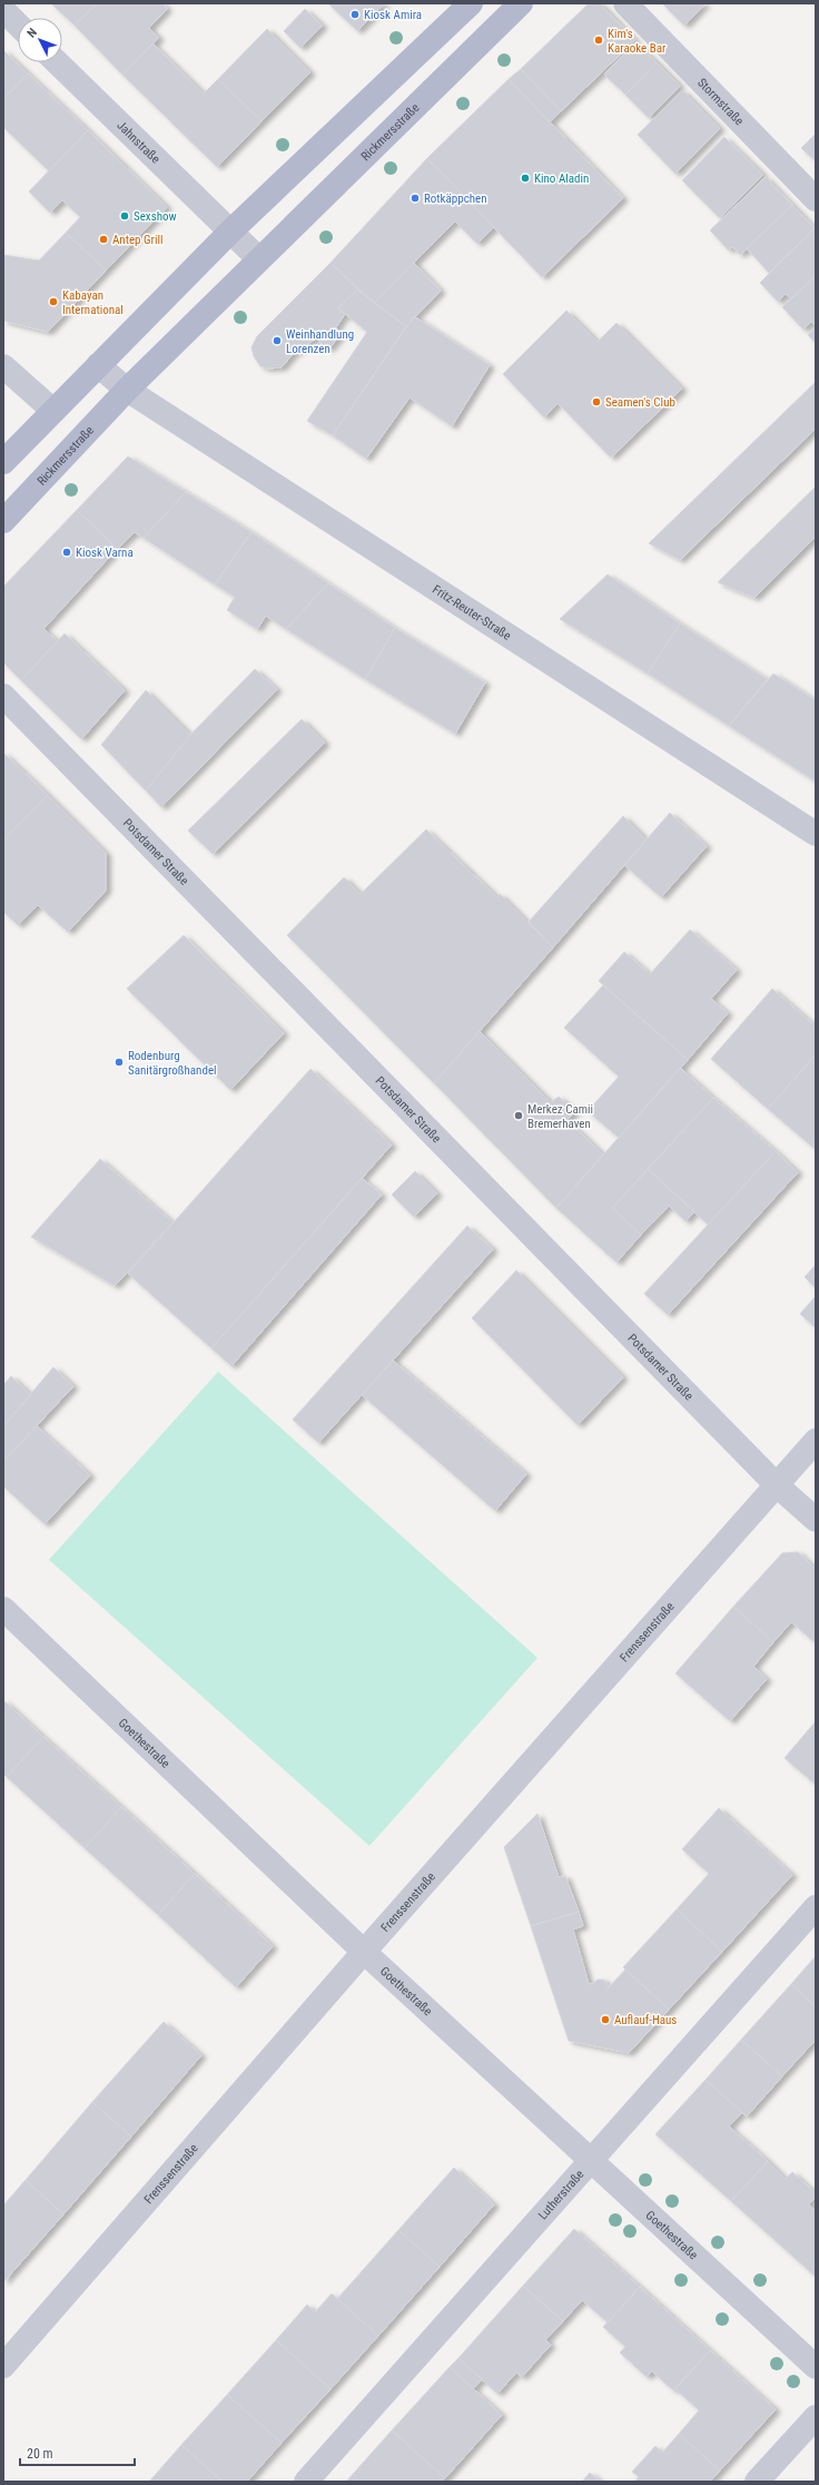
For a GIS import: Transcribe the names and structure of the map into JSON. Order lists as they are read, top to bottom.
{
  "streets": {
    "main road": ["Rickmersstraße"],
    "street": [
      "Stormstraße",
      "Jahnstraße",
      "Fritz-Reuter-Straße",
      "Potsdamer Straße",
      "Frenssenstraße",
      "Goethestraße",
      "Lutherstraße"
    ]
  },
  "crossings": [
    ["Rickmersstraße", "Fritz-Reuter-Straße"],
    ["Potsdamer Straße", "Frenssenstraße"],
    ["Frenssenstraße", "Goethestraße"],
    ["Goethestraße", "Lutherstraße"]
  ],
  "places": [
    "Kiosk Amira",
    "Kim's Karaoke Bar",
    "Kino Aladin",
    "Rotkäppchen",
    "Sexshow",
    "Antep Grill",
    "Kabayan International",
    "Weinhandlung Lorenzen",
    "Seamen's Club",
    "Kiosk Varna",
    "Rodenburg Sanitärgroßhandel",
    "Merkez Camii Bremerhaven",
    "Auflauf-Haus"
  ],
  "scale_bar": "20 m",
  "north": "top left"
}
